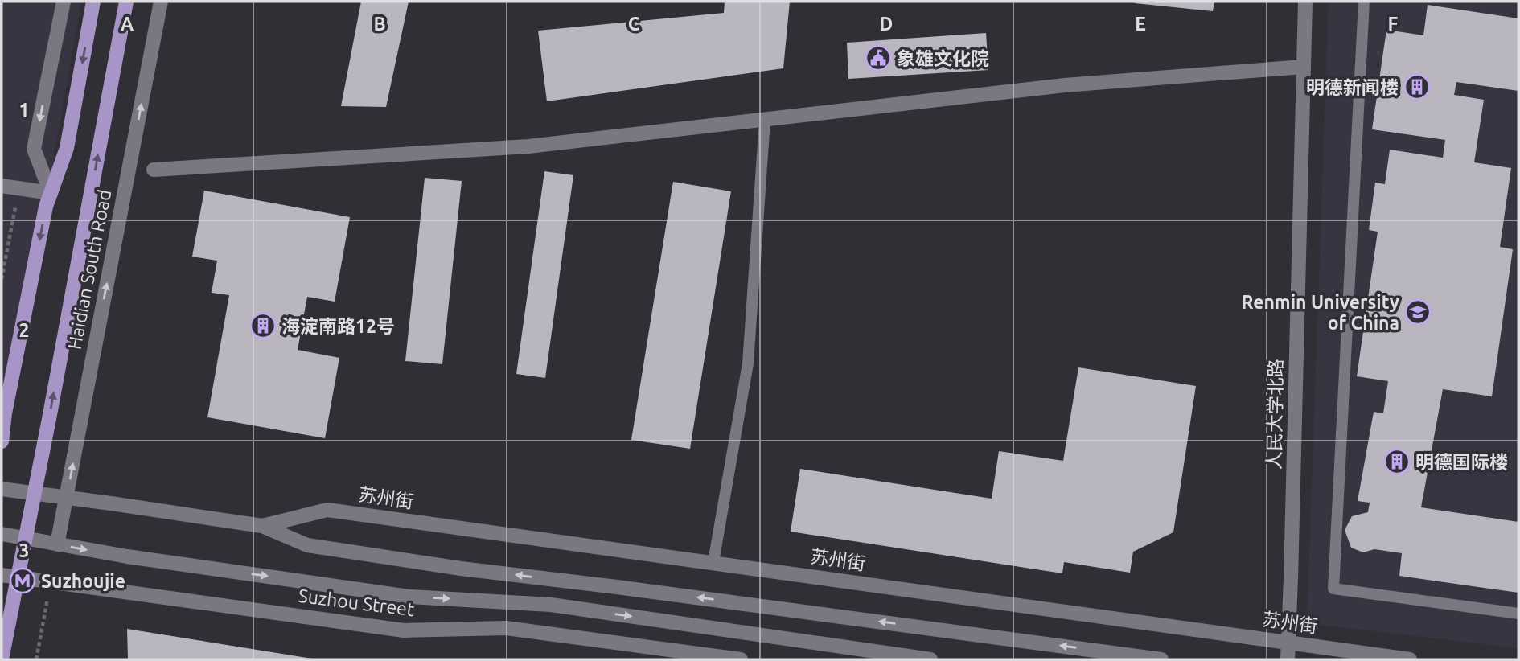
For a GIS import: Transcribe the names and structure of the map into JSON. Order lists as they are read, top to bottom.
{
  "streets": {
    "main road": ["Haidian South Road"],
    "street": ["人民大学北路", "苏州街", "Suzhou Street"]
  },
  "crossings": [
    ["Haidian South Road", "苏州街"],
    ["人民大学北路", "苏州街"]
  ],
  "places": {
    "public building": ["象雄文化院"],
    "building": ["明德新闻楼", "海淀南路12号", "明德国际楼"],
    "school or university": ["Renmin University of China"],
    "metro station": ["Suzhoujie"]
  },
  "grid": {
    "columns": [
      "A",
      "B",
      "C",
      "D",
      "E",
      "F"
    ],
    "rows": ["1", "2", "3"]
  }
}
